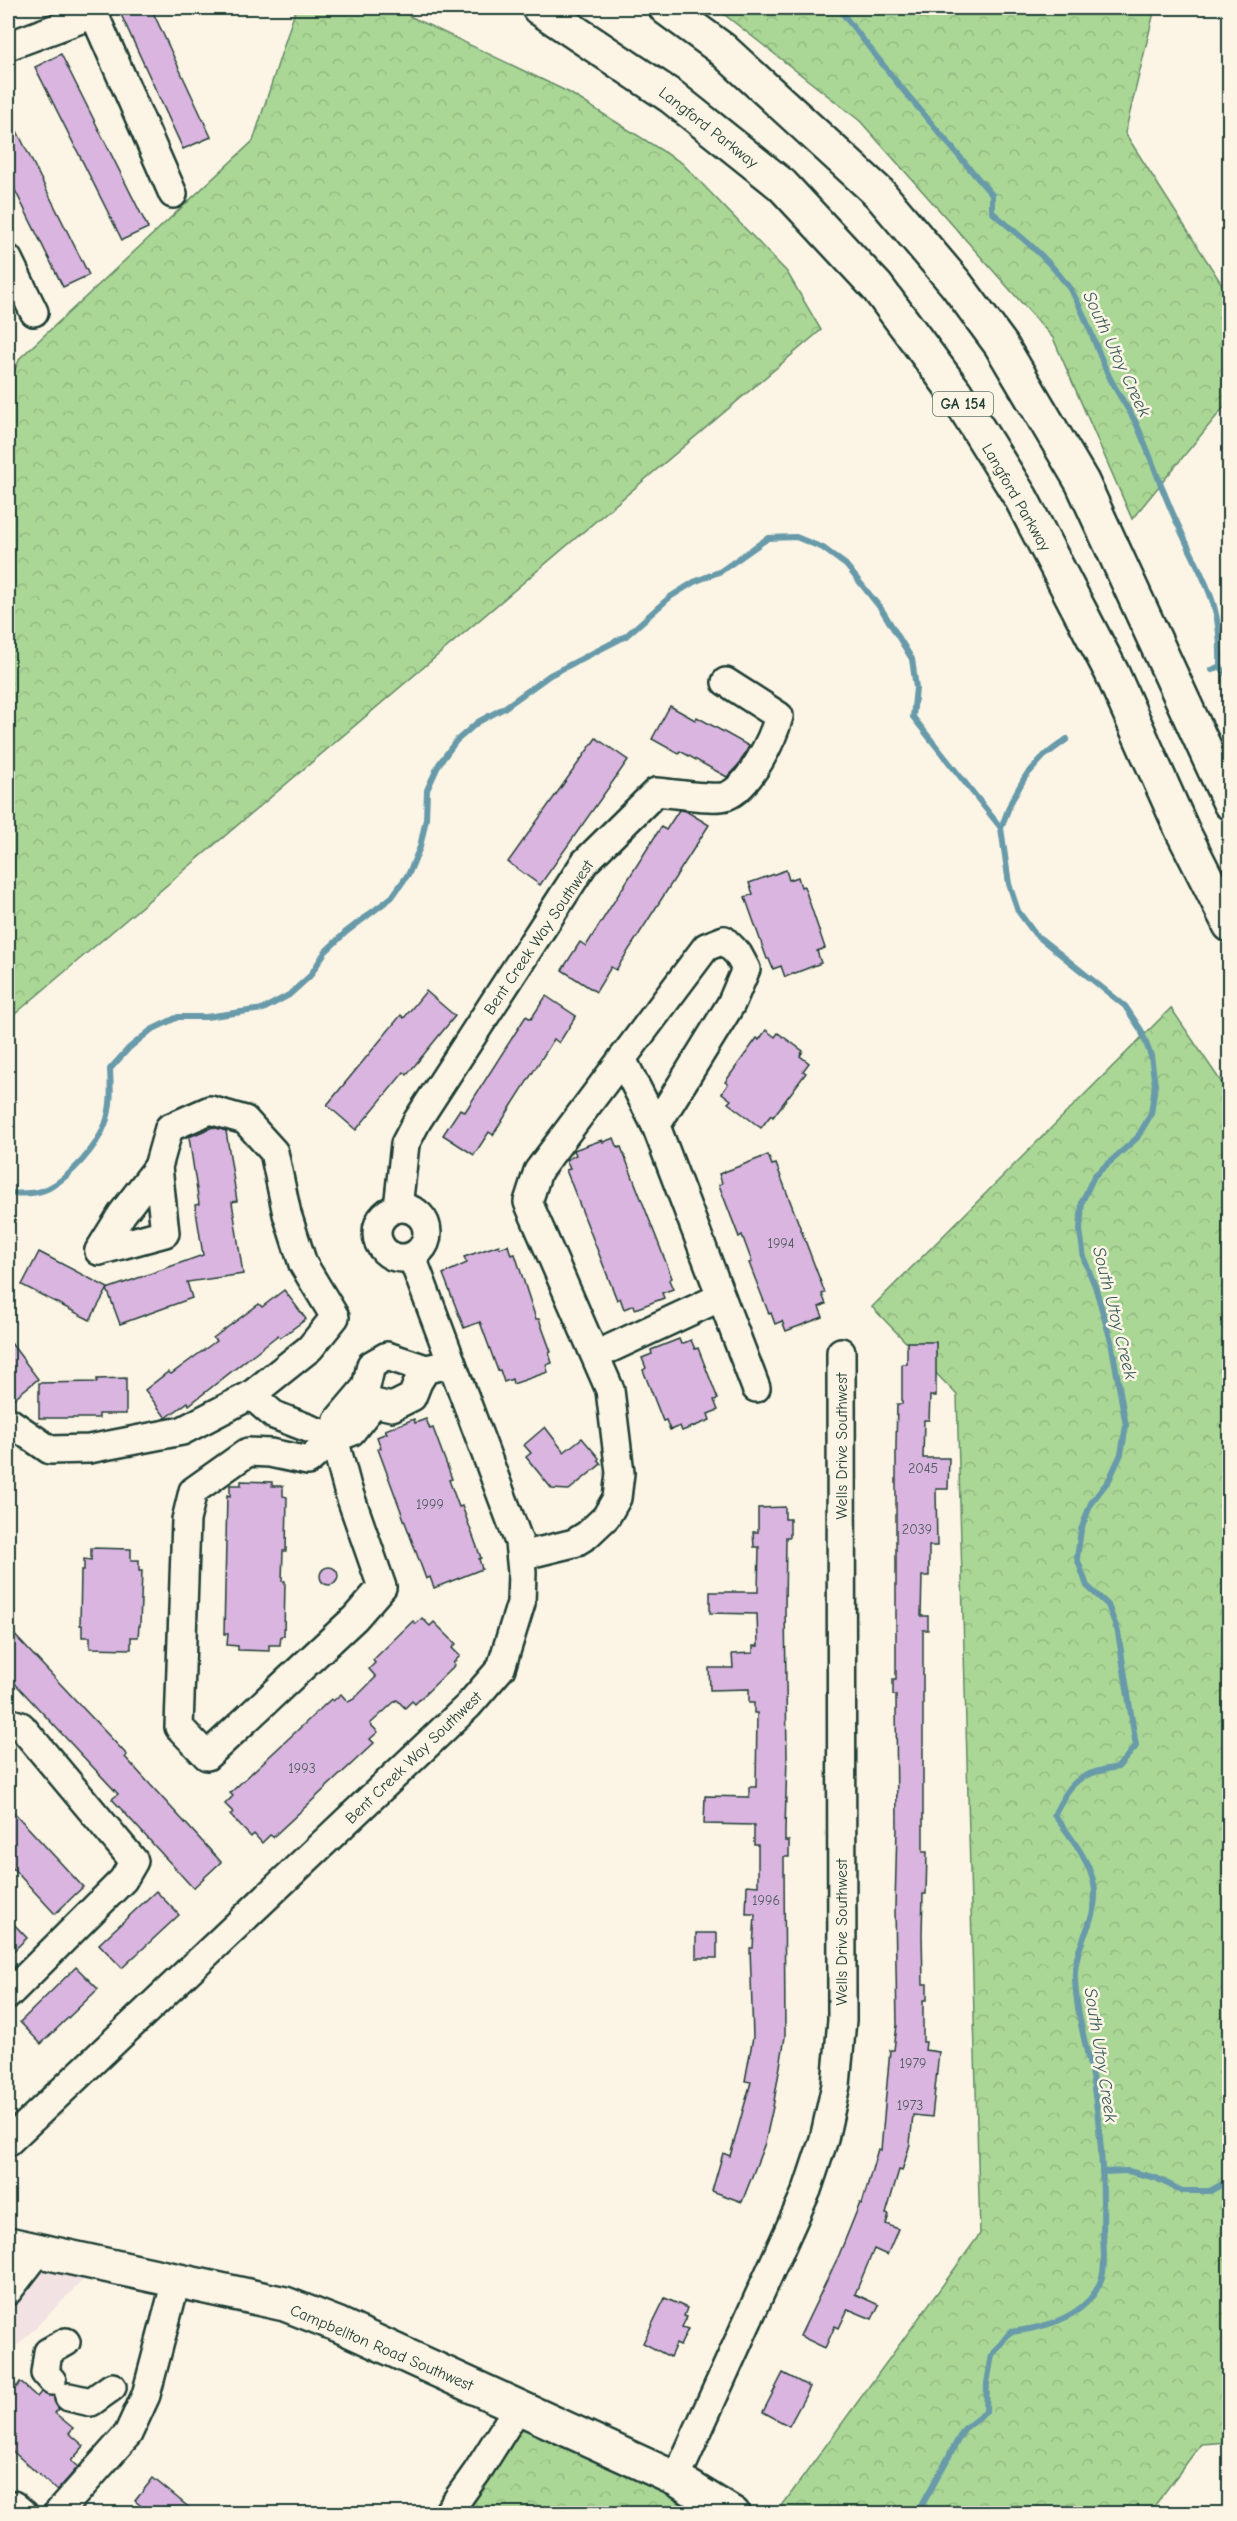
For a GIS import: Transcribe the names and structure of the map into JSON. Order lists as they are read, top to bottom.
{
  "streets": {
    "main road": ["Langford Parkway", "GA 154", "Campbellton Road Southwest"],
    "street": ["Bent Creek Way Southwest", "Wells Drive Southwest"]
  },
  "crossings": [
    ["Wells Drive Southwest", "Campbellton Road Southwest"]
  ],
  "water": ["South Utoy Creek"],
  "house_numbers": [
    "1994",
    "2045",
    "1999",
    "2039",
    "1993",
    "1996",
    "1979",
    "1973"
  ]
}
